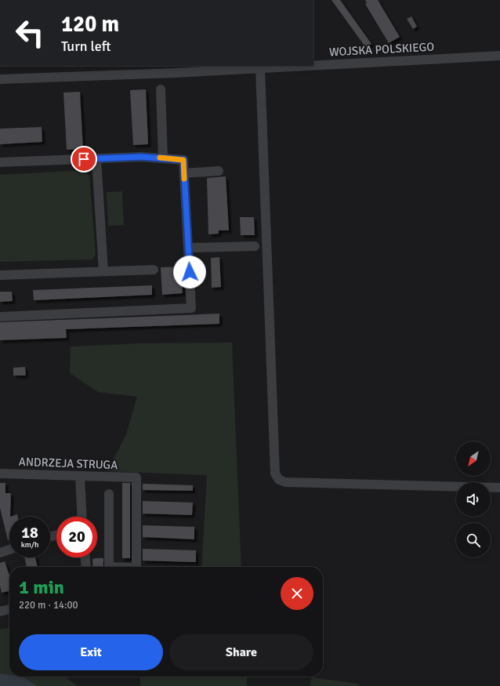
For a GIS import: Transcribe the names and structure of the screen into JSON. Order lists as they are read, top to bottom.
{
  "streets": {
    "street": ["WOJSKA POLSKIEGO", "ANDRZEJA STRUGA"]
  },
  "north": "bottom left",
  "page": {
    "turn": ["120 m", "Turn left"],
    "speed": "18 km/h",
    "limit": "20",
    "heading": ["1 min", "220 m · 14:00"],
    "buttons": ["Exit", "Share"]
  }
}
